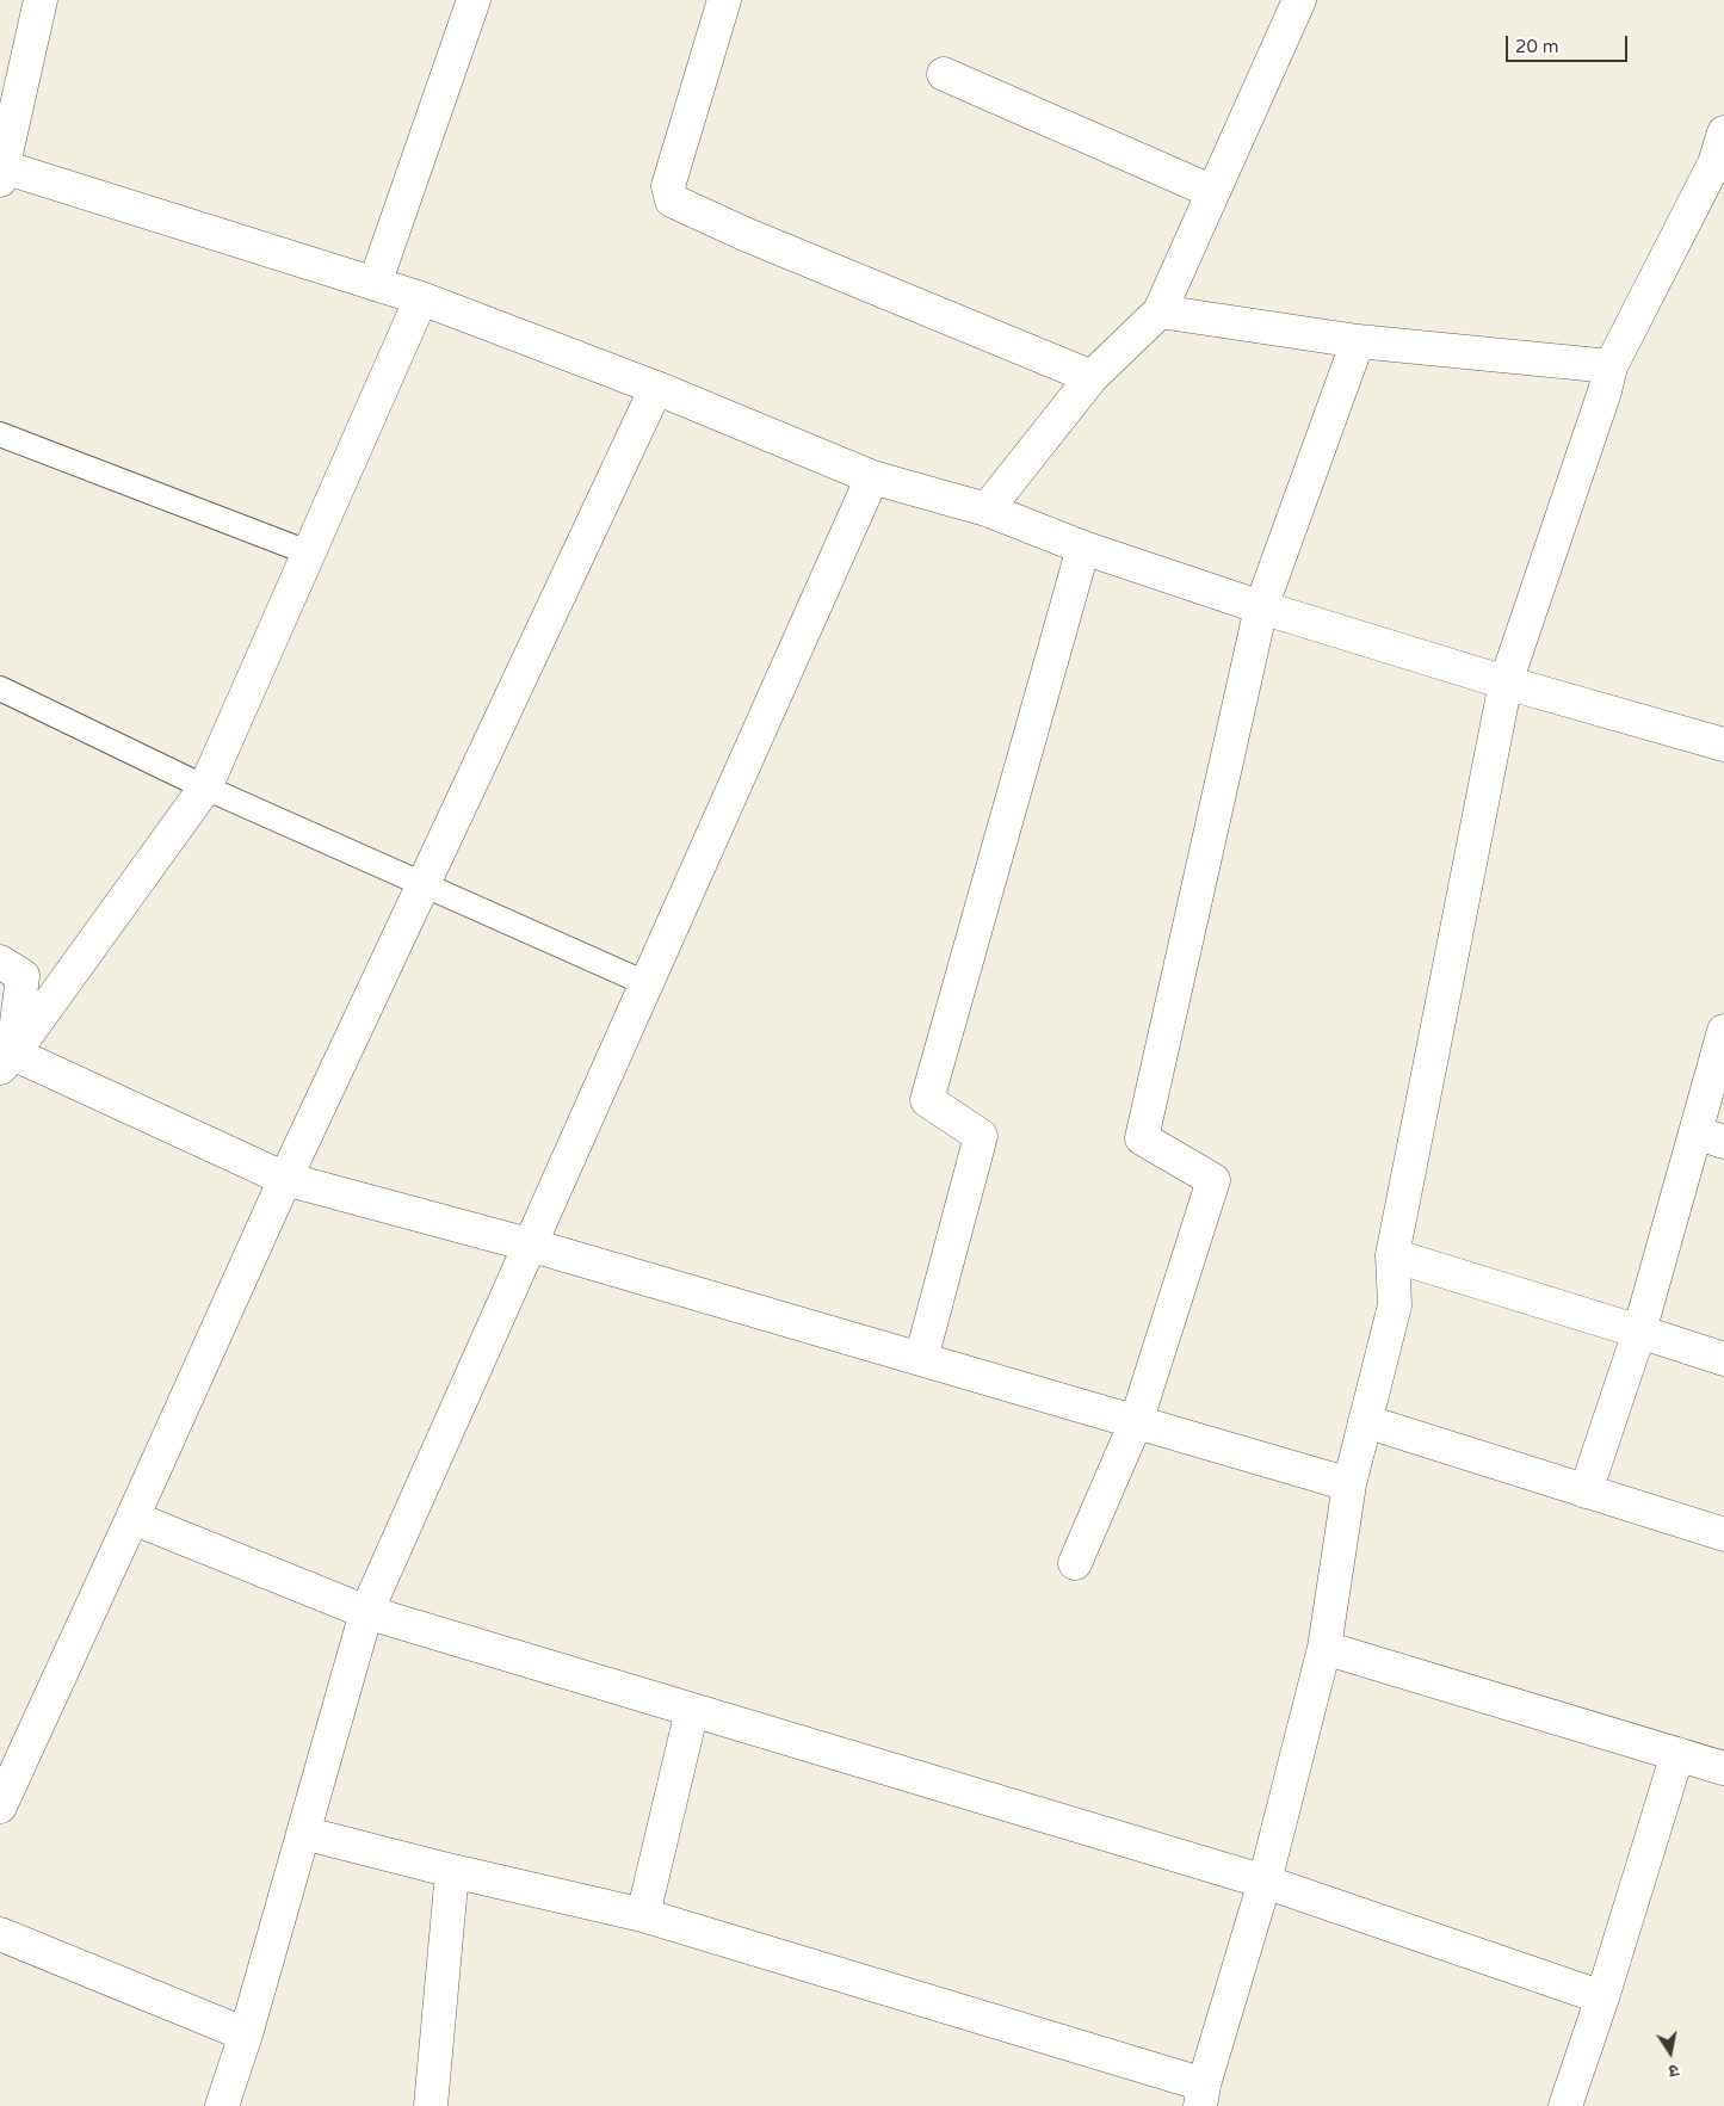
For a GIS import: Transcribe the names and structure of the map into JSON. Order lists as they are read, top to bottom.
{
  "scale_bar": "20 m",
  "north": "bottom"
}
